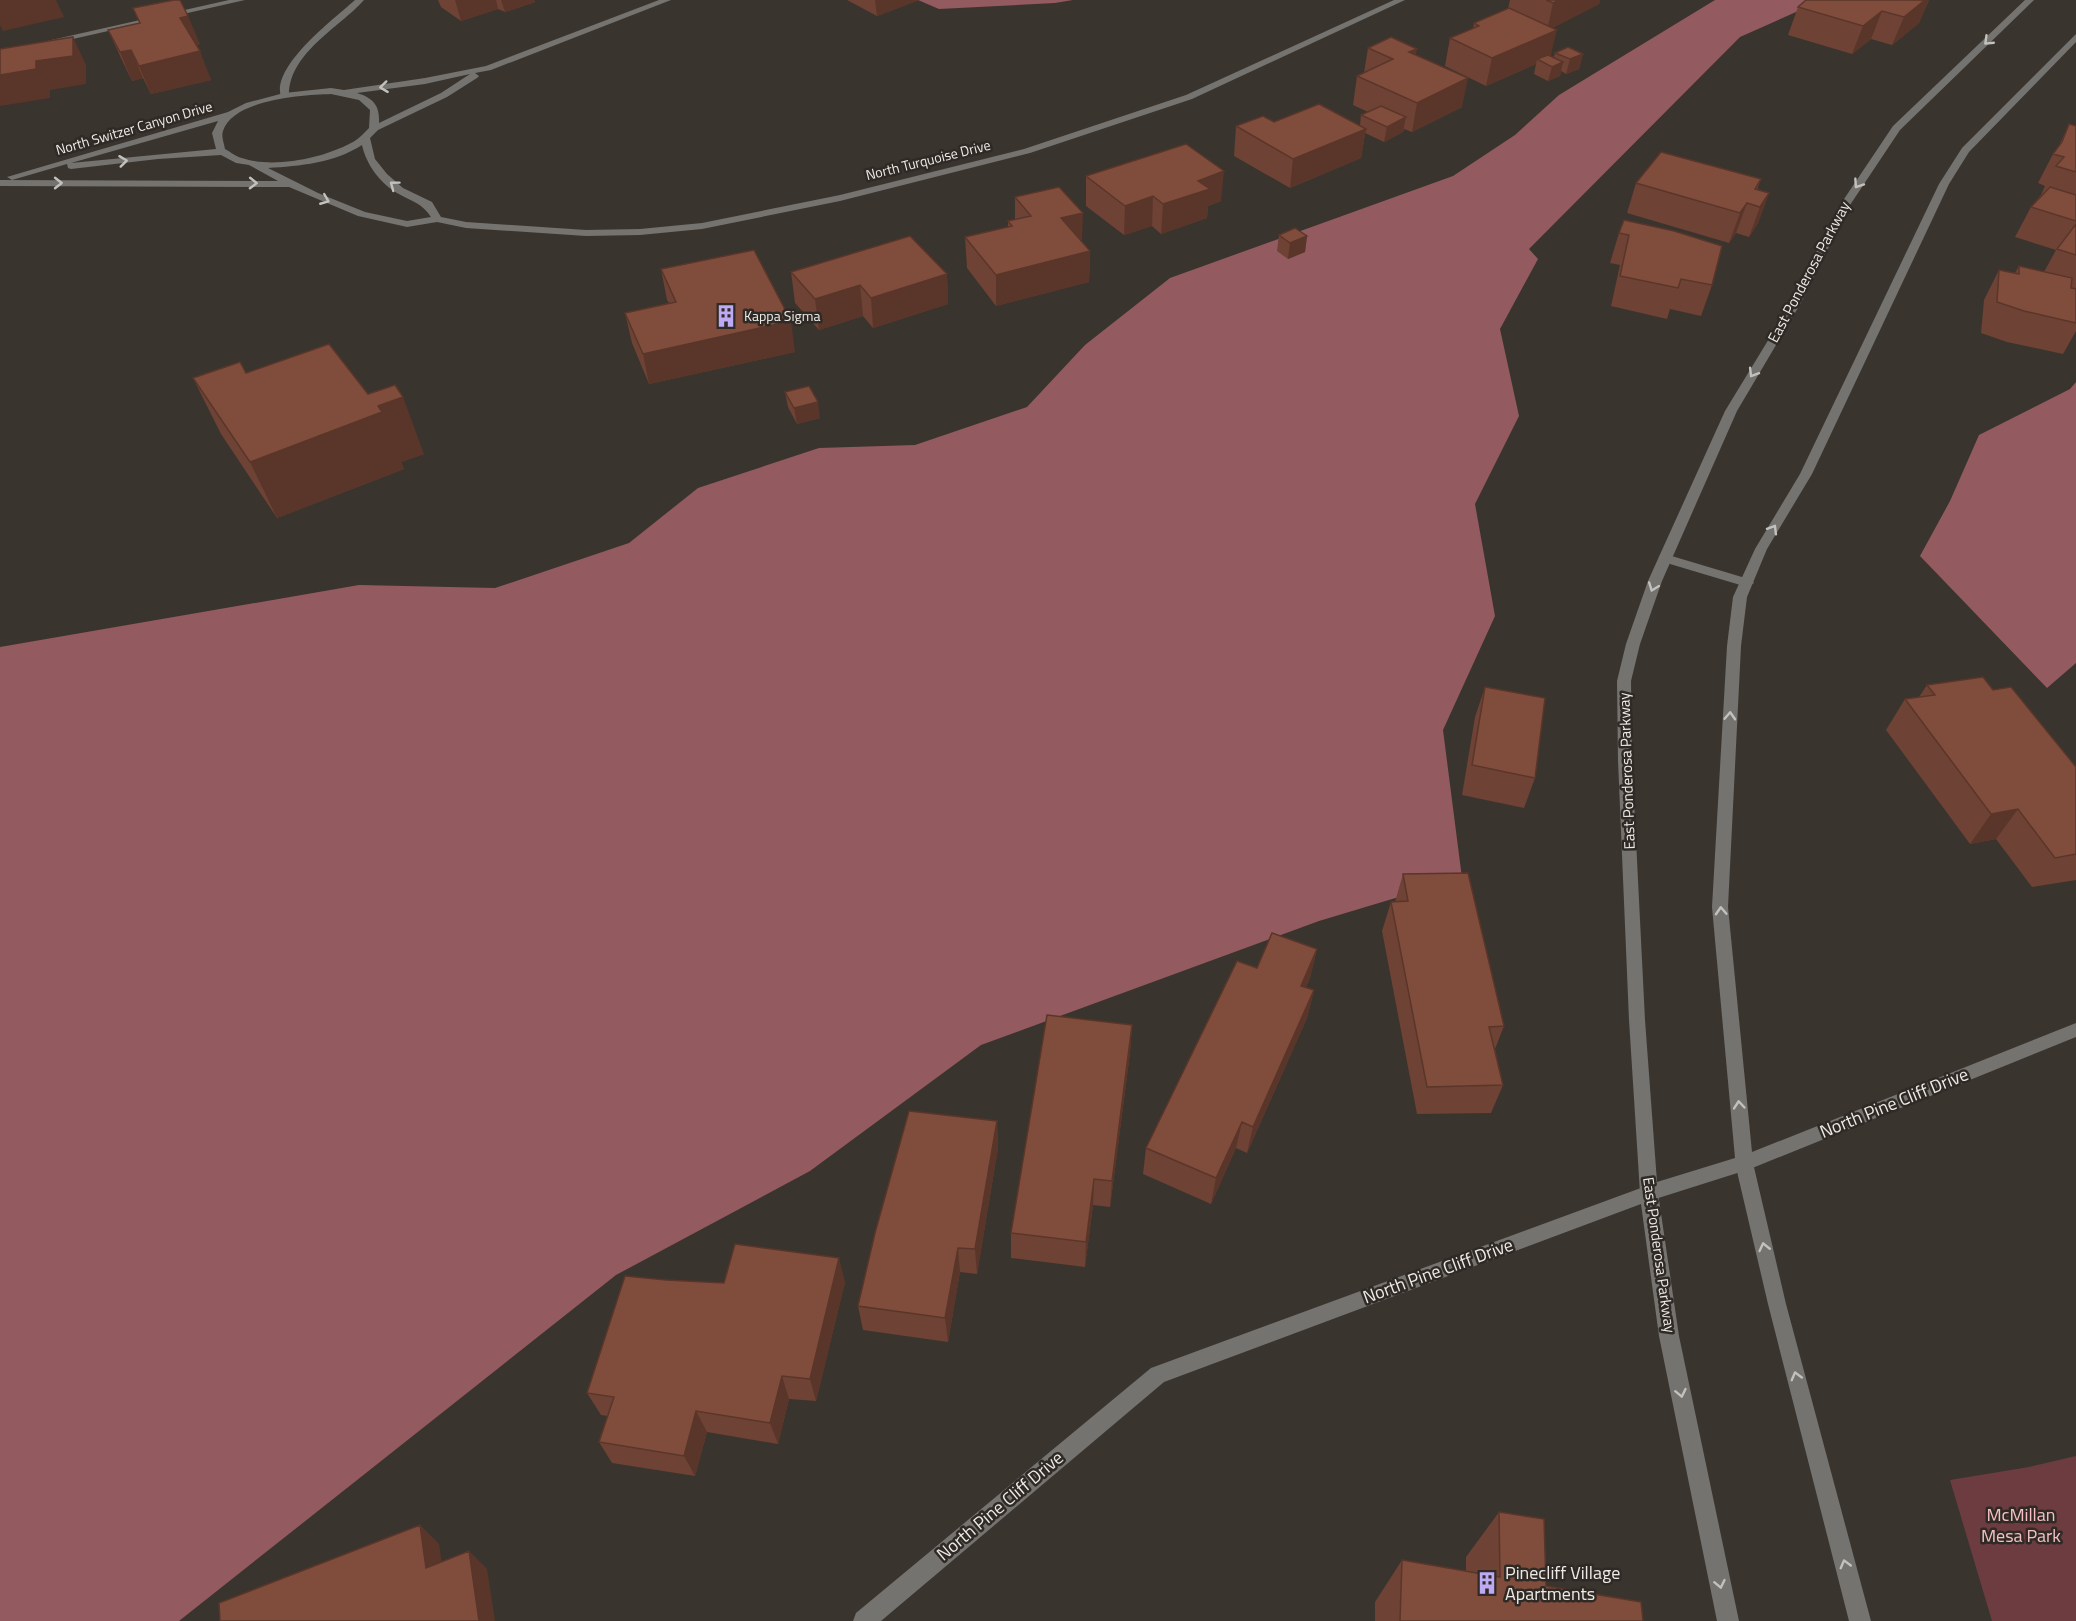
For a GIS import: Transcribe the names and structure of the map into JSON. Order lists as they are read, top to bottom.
{
  "streets": {
    "street": [
      "North Switzer Canyon Drive",
      "North Turquoise Drive",
      "East Ponderosa Parkway",
      "North Pine Cliff Drive"
    ]
  },
  "crossings": [
    ["East Ponderosa Parkway", "North Pine Cliff Drive"]
  ],
  "parks": ["McMillan Mesa Park"],
  "places": {
    "building": ["Kappa Sigma", "Pinecliff Village Apartments"]
  }
}
